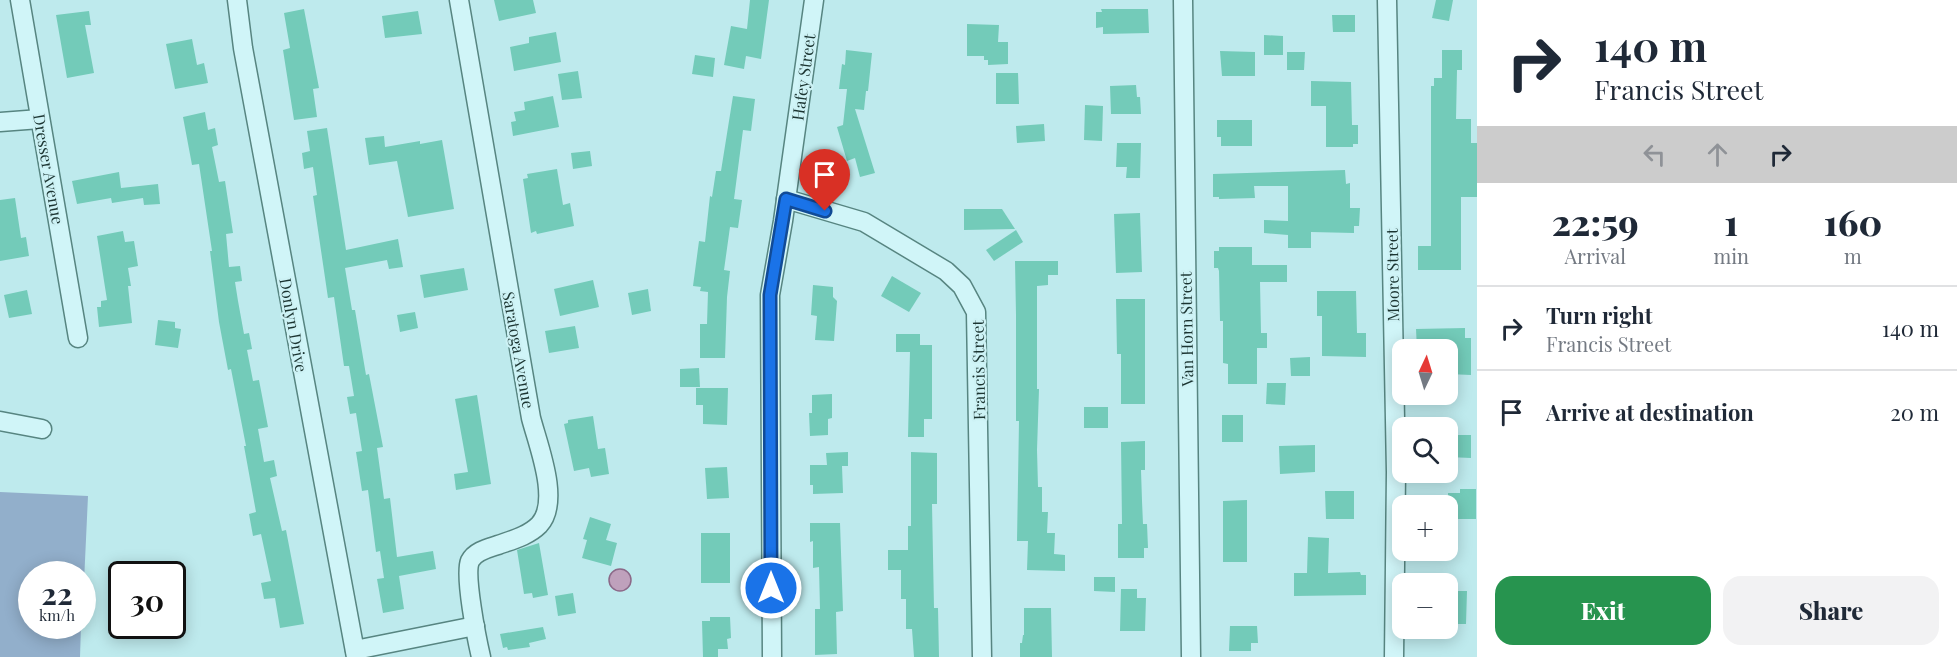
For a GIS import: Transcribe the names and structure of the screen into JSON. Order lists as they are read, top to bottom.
{
  "streets": {
    "street": [
      "Hafey Street",
      "Dresser Avenue",
      "Moore Street",
      "Donlyn Drive",
      "Van Horn Street",
      "Saratoga Avenue",
      "Francis Street"
    ]
  },
  "crossings": [
    ["Hafey Street", "Francis Street"],
    ["Donlyn Drive", "Saratoga Avenue"]
  ],
  "north": "top",
  "page": {
    "turn": ["140 m", "Francis Street"],
    "eta": [
      "22:59",
      "Arrival",
      "1",
      "min",
      "160",
      "m"
    ],
    "list": [
      {
        "name": "Turn right",
        "note": "Francis Street",
        "value": "140 m"
      },
      {
        "name": "Arrive at destination",
        "value": "20 m"
      }
    ],
    "map_buttons": ["+", "−"],
    "speed": "22 km/h",
    "limit": "30",
    "buttons": ["Exit", "Share"]
  }
}
